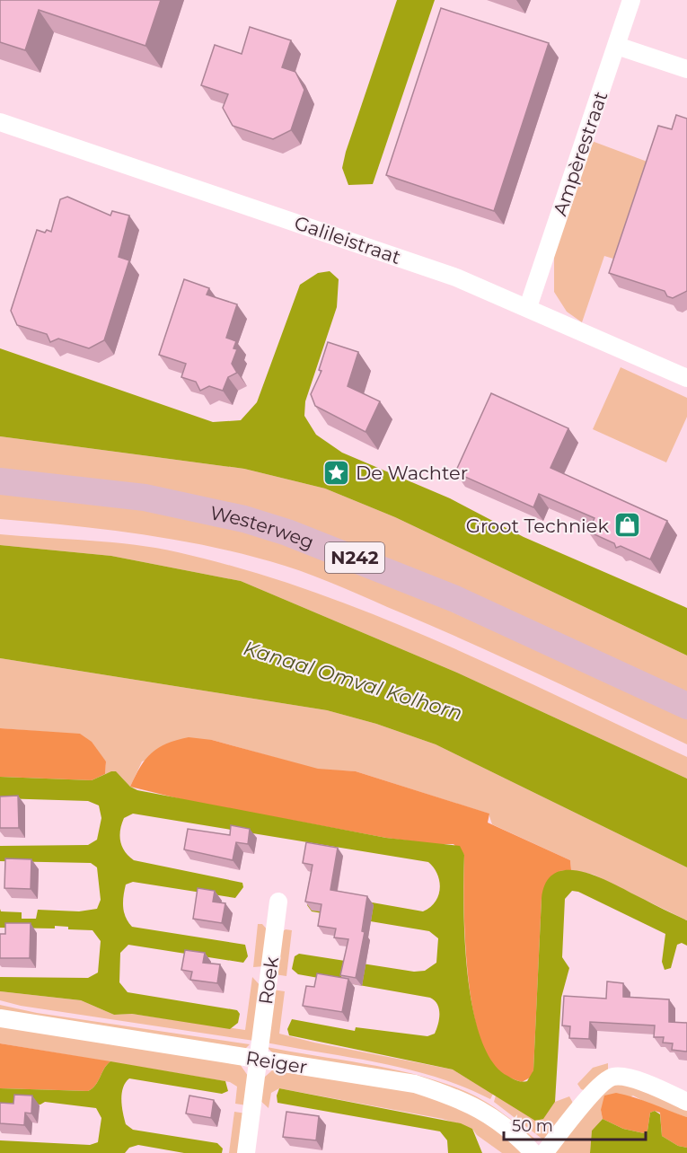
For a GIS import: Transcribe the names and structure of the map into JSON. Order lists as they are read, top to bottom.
{
  "streets": {
    "main road": ["Westerweg", "N242"],
    "street": [
      "Ampèrestraat",
      "Galileistraat",
      "Roek",
      "Reiger"
    ]
  },
  "crossings": [
    ["Ampèrestraat", "Galileistraat"],
    ["Roek", "Reiger"]
  ],
  "water": ["Kanaal Omval Kolhorn"],
  "places": {
    "place": ["De Wachter"],
    "shop": ["Groot Techniek"]
  },
  "scale_bar": "50 m"
}
